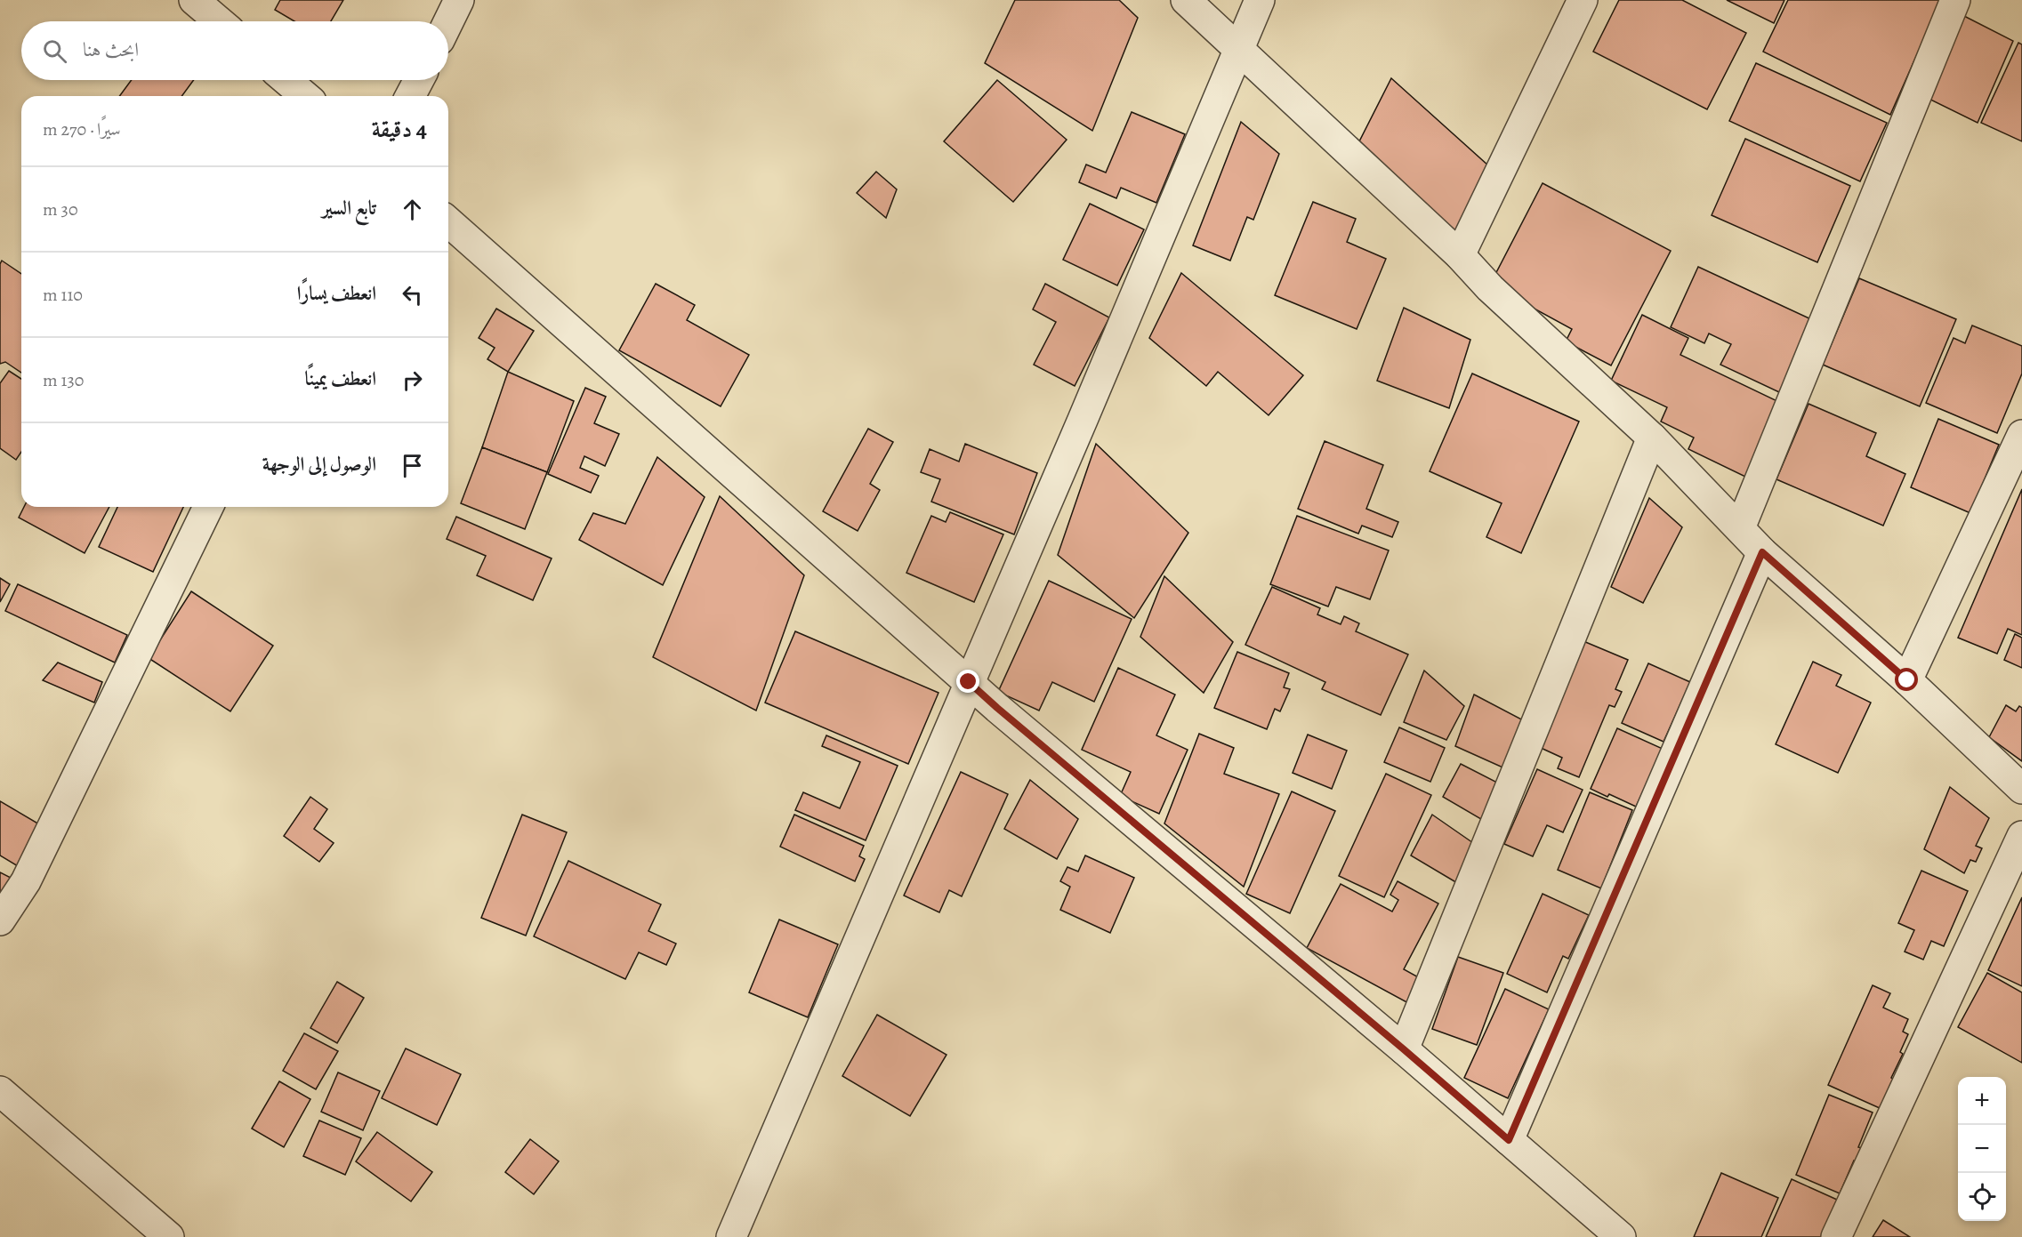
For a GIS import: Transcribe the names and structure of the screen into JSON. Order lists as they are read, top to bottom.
{
  "page": {
    "search": "ابحث هنا",
    "heading": ["4 دقيقة", "سيرًا · 270 m"],
    "list": [
      ["تابع السير", "30 m"],
      ["انعطف يسارًا", "110 m"],
      ["انعطف يمينًا", "130 m"],
      "الوصول إلى الوجهة"
    ],
    "map_buttons": ["+", "−"]
  }
}
